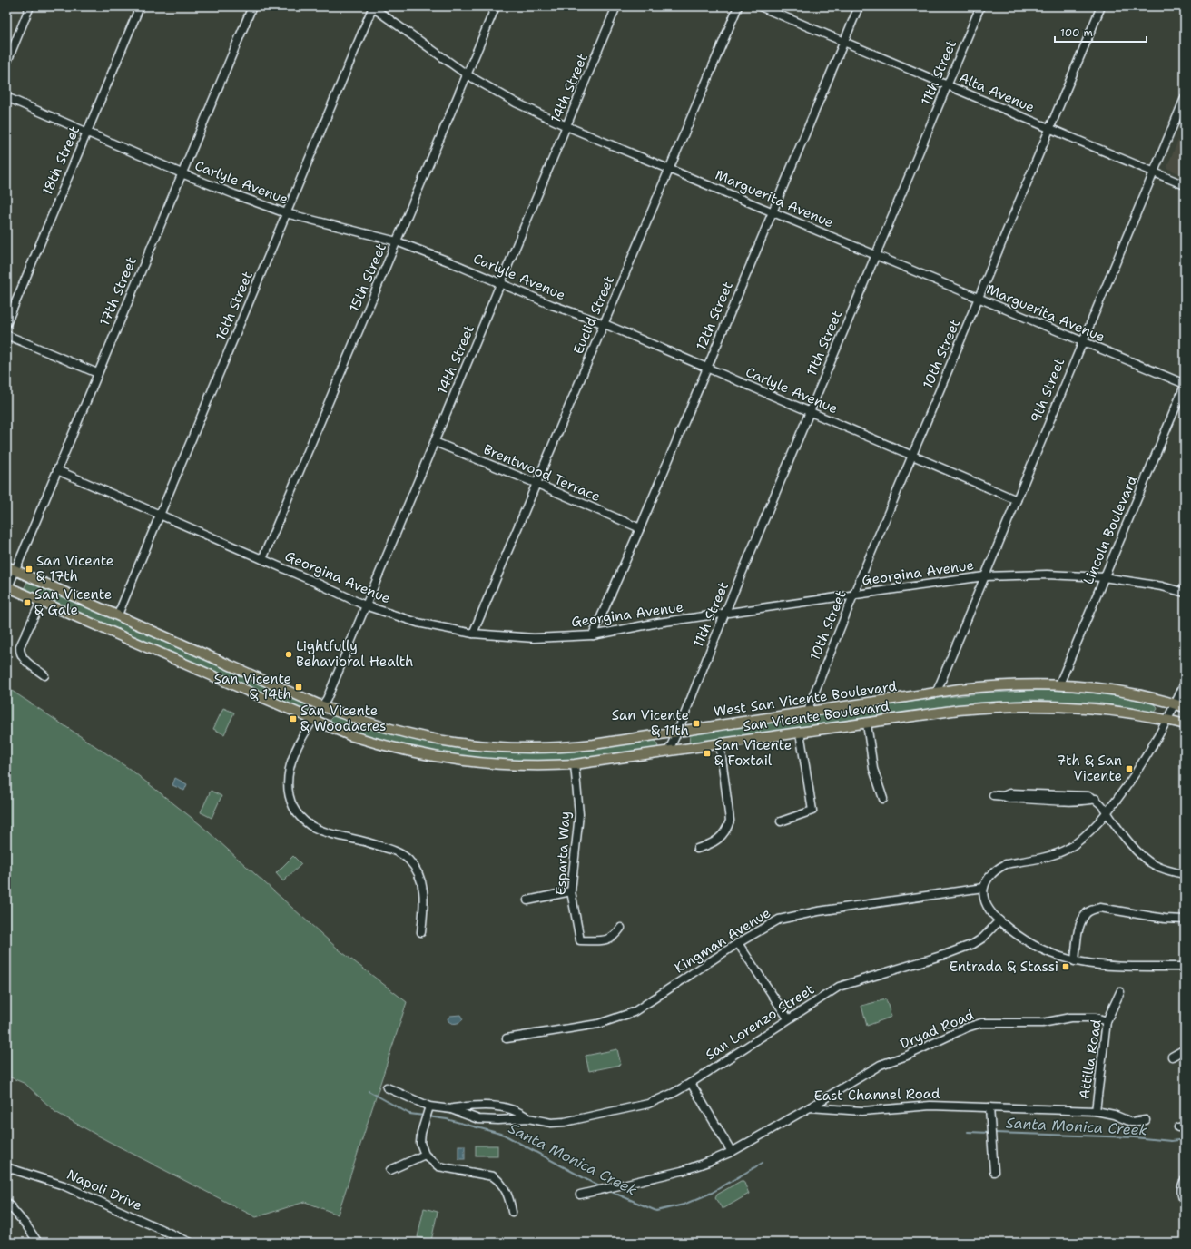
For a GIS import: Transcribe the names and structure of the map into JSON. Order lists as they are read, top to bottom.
{
  "streets": {
    "main road": ["West San Vicente Boulevard", "San Vicente Boulevard"],
    "street": [
      "11th Street",
      "14th Street",
      "Alta Avenue",
      "18th Street",
      "Carlyle Avenue",
      "Marguerita Avenue",
      "15th Street",
      "17th Street",
      "16th Street",
      "Euclid Street",
      "12th Street",
      "10th Street",
      "9th Street",
      "Brentwood Terrace",
      "Lincoln Boulevard",
      "Georgina Avenue",
      "Esparta Way",
      "Kingman Avenue",
      "San Lorenzo Street",
      "Dryad Road",
      "Attilla Road",
      "East Channel Road",
      "Napoli Drive"
    ]
  },
  "crossings": [
    ["11th Street", "Alta Avenue"],
    ["11th Street", "Carlyle Avenue"],
    ["11th Street", "Marguerita Avenue"],
    ["11th Street", "Georgina Avenue"],
    ["11th Street", "West San Vicente Boulevard"],
    ["11th Street", "San Vicente Boulevard"],
    ["14th Street", "Carlyle Avenue"],
    ["14th Street", "Marguerita Avenue"],
    ["14th Street", "Brentwood Terrace"],
    ["14th Street", "Georgina Avenue"],
    ["14th Street", "West San Vicente Boulevard"],
    ["14th Street", "San Vicente Boulevard"],
    ["Alta Avenue", "12th Street"],
    ["Alta Avenue", "10th Street"],
    ["Alta Avenue", "9th Street"],
    ["18th Street", "Carlyle Avenue"],
    ["Carlyle Avenue", "15th Street"],
    ["Carlyle Avenue", "17th Street"],
    ["Carlyle Avenue", "16th Street"],
    ["Carlyle Avenue", "Euclid Street"],
    ["Carlyle Avenue", "12th Street"],
    ["Carlyle Avenue", "10th Street"],
    ["Carlyle Avenue", "9th Street"],
    ["Marguerita Avenue", "15th Street"],
    ["Marguerita Avenue", "16th Street"],
    ["Marguerita Avenue", "Euclid Street"],
    ["Marguerita Avenue", "12th Street"],
    ["Marguerita Avenue", "10th Street"],
    ["Marguerita Avenue", "9th Street"],
    ["Marguerita Avenue", "Lincoln Boulevard"],
    ["15th Street", "Georgina Avenue"],
    ["17th Street", "Georgina Avenue"],
    ["17th Street", "West San Vicente Boulevard"],
    ["17th Street", "San Vicente Boulevard"],
    ["16th Street", "Georgina Avenue"],
    ["16th Street", "West San Vicente Boulevard"],
    ["Euclid Street", "Brentwood Terrace"],
    ["Euclid Street", "Georgina Avenue"],
    ["12th Street", "Brentwood Terrace"],
    ["12th Street", "Georgina Avenue"],
    ["10th Street", "Georgina Avenue"],
    ["10th Street", "West San Vicente Boulevard"],
    ["9th Street", "Georgina Avenue"],
    ["9th Street", "West San Vicente Boulevard"],
    ["Lincoln Boulevard", "Georgina Avenue"],
    ["Lincoln Boulevard", "West San Vicente Boulevard"],
    ["San Vicente Boulevard", "Esparta Way"],
    ["Dryad Road", "Attilla Road"],
    ["Dryad Road", "East Channel Road"],
    ["Attilla Road", "East Channel Road"]
  ],
  "water": ["Santa Monica Creek"],
  "places": {
    "transit": [
      "San Vicente & 17th",
      "San Vicente & Gale",
      "San Vicente & 14th",
      "San Vicente & Woodacres",
      "San Vicente & 11th",
      "San Vicente & Foxtail",
      "7th & San Vicente",
      "Entrada & Stassi"
    ],
    "other": ["Lightfully Behavioral Health"]
  },
  "scale_bar": "100 m"
}
